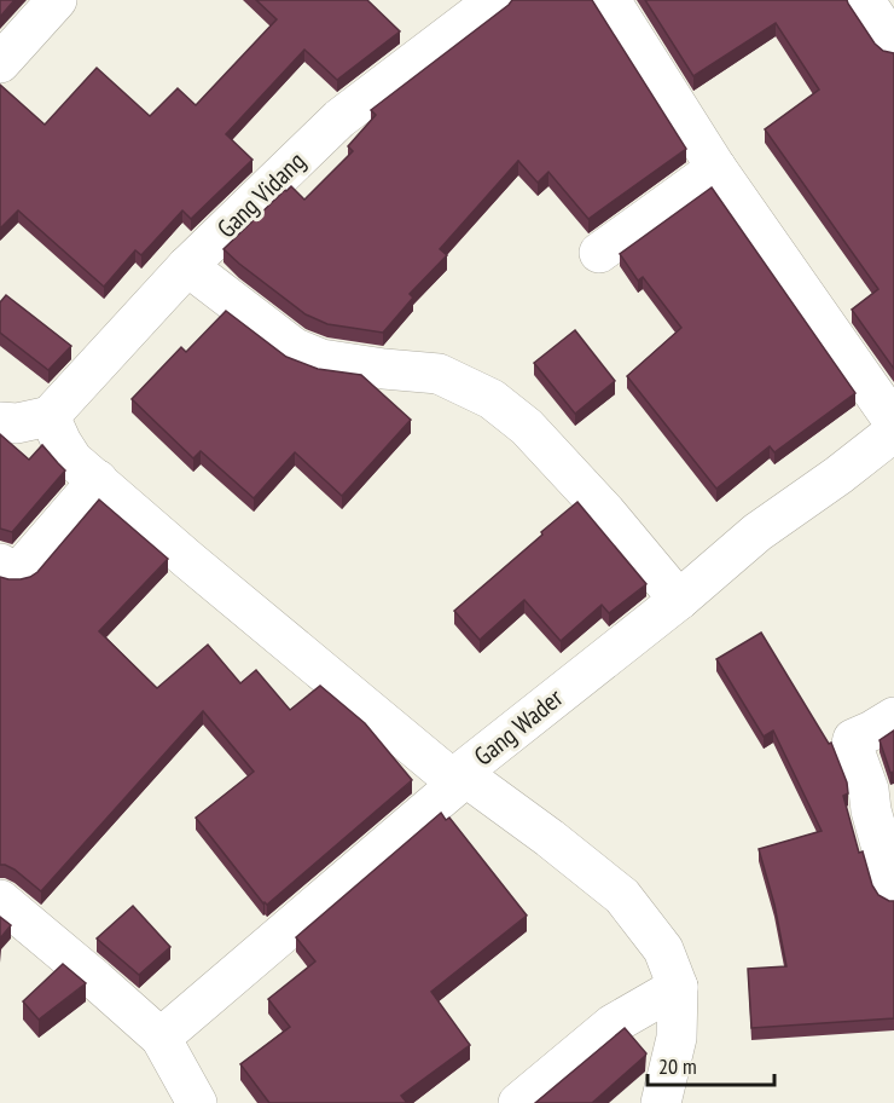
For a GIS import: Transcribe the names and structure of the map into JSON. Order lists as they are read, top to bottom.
{
  "streets": {
    "street": ["Gang Vidang", "Gang Wader"]
  },
  "scale_bar": "20 m"
}
